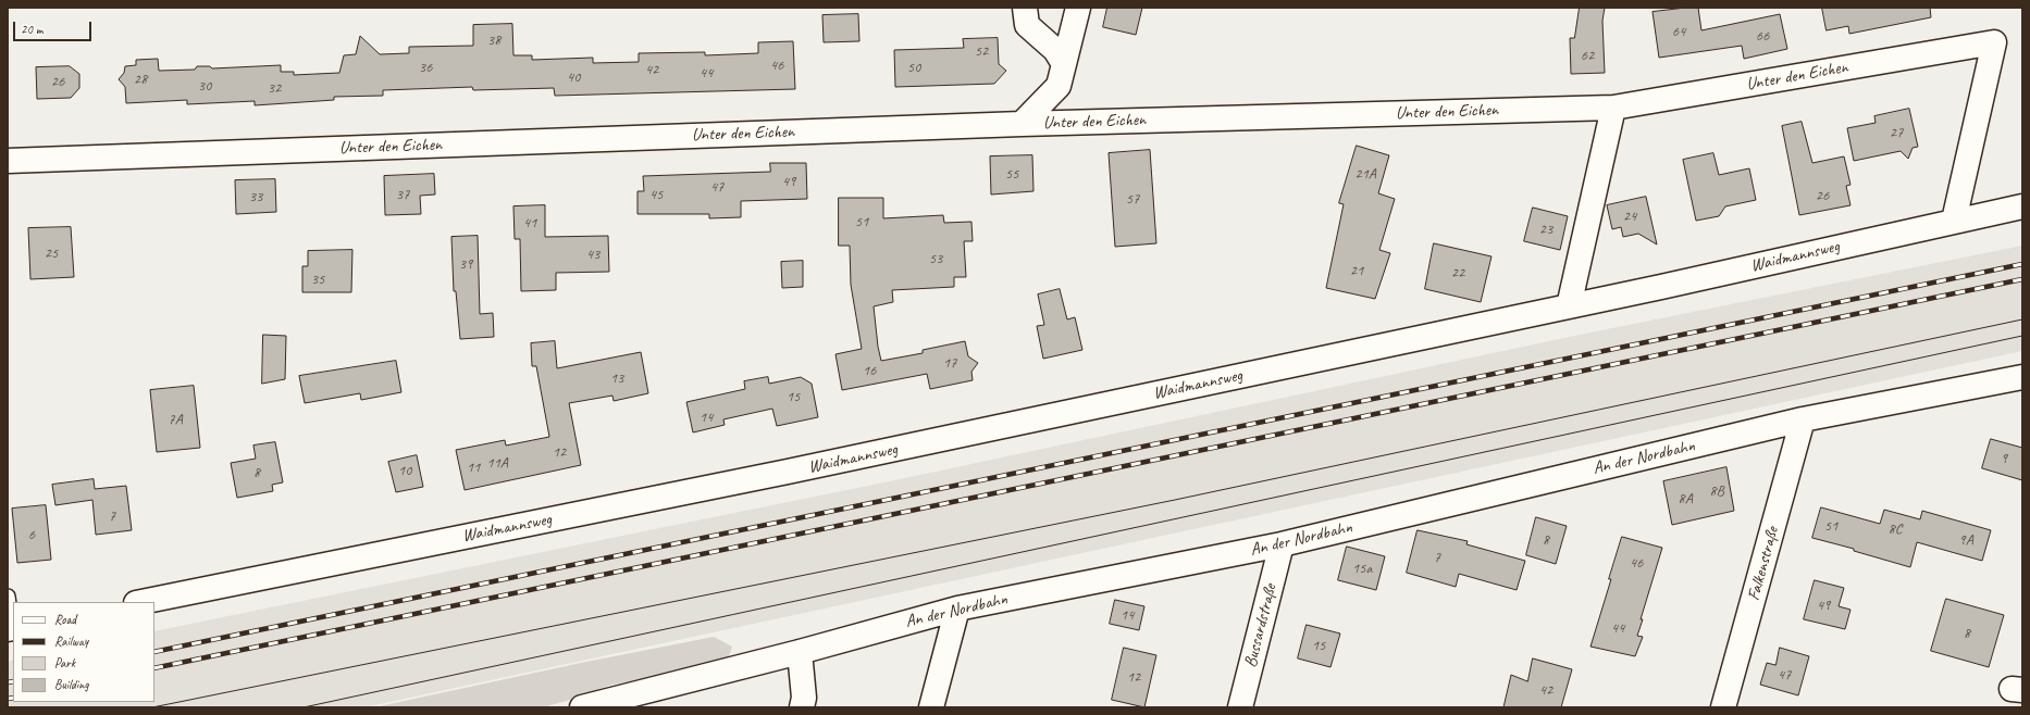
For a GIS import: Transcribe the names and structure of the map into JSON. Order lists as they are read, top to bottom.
{
  "streets": {
    "street": [
      "Unter den Eichen",
      "Waidmannsweg",
      "An der Nordbahn",
      "Falkenstraße",
      "Bussardstraße"
    ]
  },
  "crossings": [
    ["Unter den Eichen", "Waidmannsweg"],
    ["An der Nordbahn", "Falkenstraße"],
    ["An der Nordbahn", "Bussardstraße"]
  ],
  "house_numbers": [
    "64",
    "66",
    "38",
    "52",
    "62",
    "46",
    "36",
    "50",
    "42",
    "44",
    "40",
    "28",
    "26",
    "30",
    "32",
    "27",
    "55",
    "21A",
    "49",
    "47",
    "37",
    "45",
    "26",
    "33",
    "57",
    "24",
    "51",
    "41",
    "23",
    "25",
    "43",
    "53",
    "39",
    "21",
    "22",
    "35",
    "17",
    "16",
    "13",
    "15",
    "14",
    "7A",
    "12",
    "9",
    "11A",
    "11",
    "10",
    "8",
    "8B",
    "8A",
    "7",
    "51",
    "8C",
    "6",
    "8",
    "9A",
    "7",
    "46",
    "15a",
    "49",
    "14",
    "44",
    "8",
    "15",
    "47",
    "12",
    "42"
  ],
  "legend": [
    "Road",
    "Railway",
    "Park",
    "Building"
  ],
  "scale_bar": "20 m"
}
